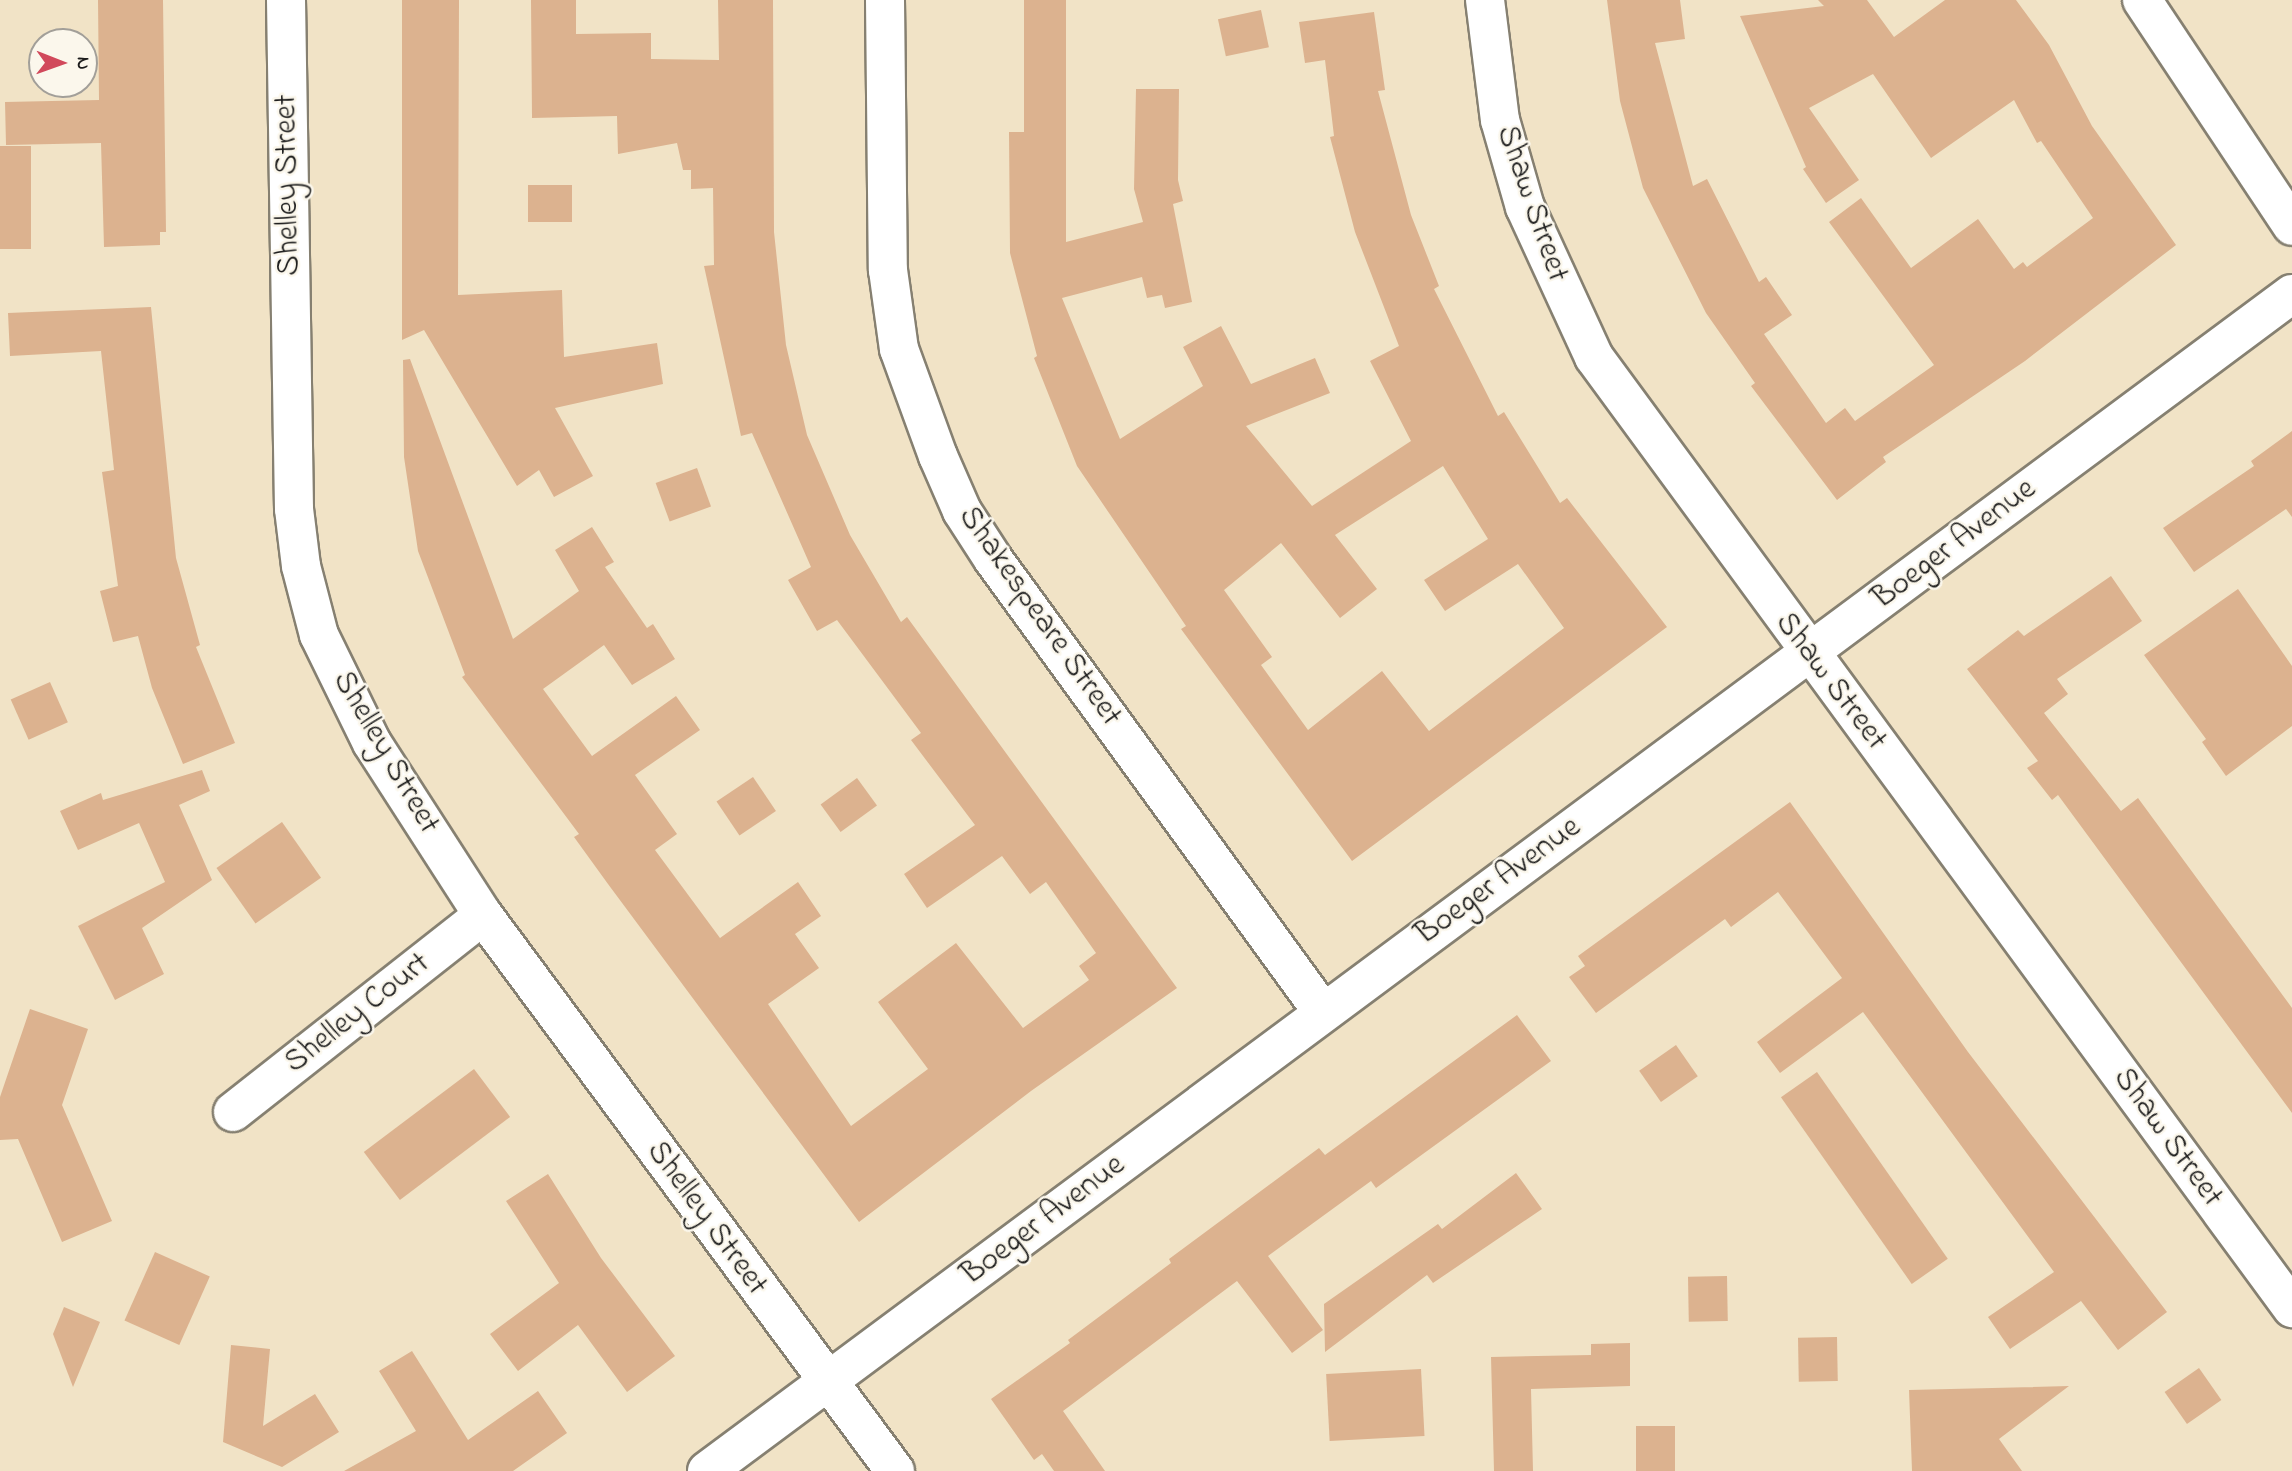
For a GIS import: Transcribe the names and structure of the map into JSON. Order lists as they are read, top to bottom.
{
  "streets": {
    "street": [
      "Shelley Street",
      "Shaw Street",
      "Boeger Avenue",
      "Shakespeare Street",
      "Shelley Court"
    ]
  },
  "crossings": [
    ["Shelley Street", "Boeger Avenue"],
    ["Shelley Street", "Shelley Court"],
    ["Shaw Street", "Boeger Avenue"],
    ["Boeger Avenue", "Shakespeare Street"]
  ],
  "north": "right"
}
